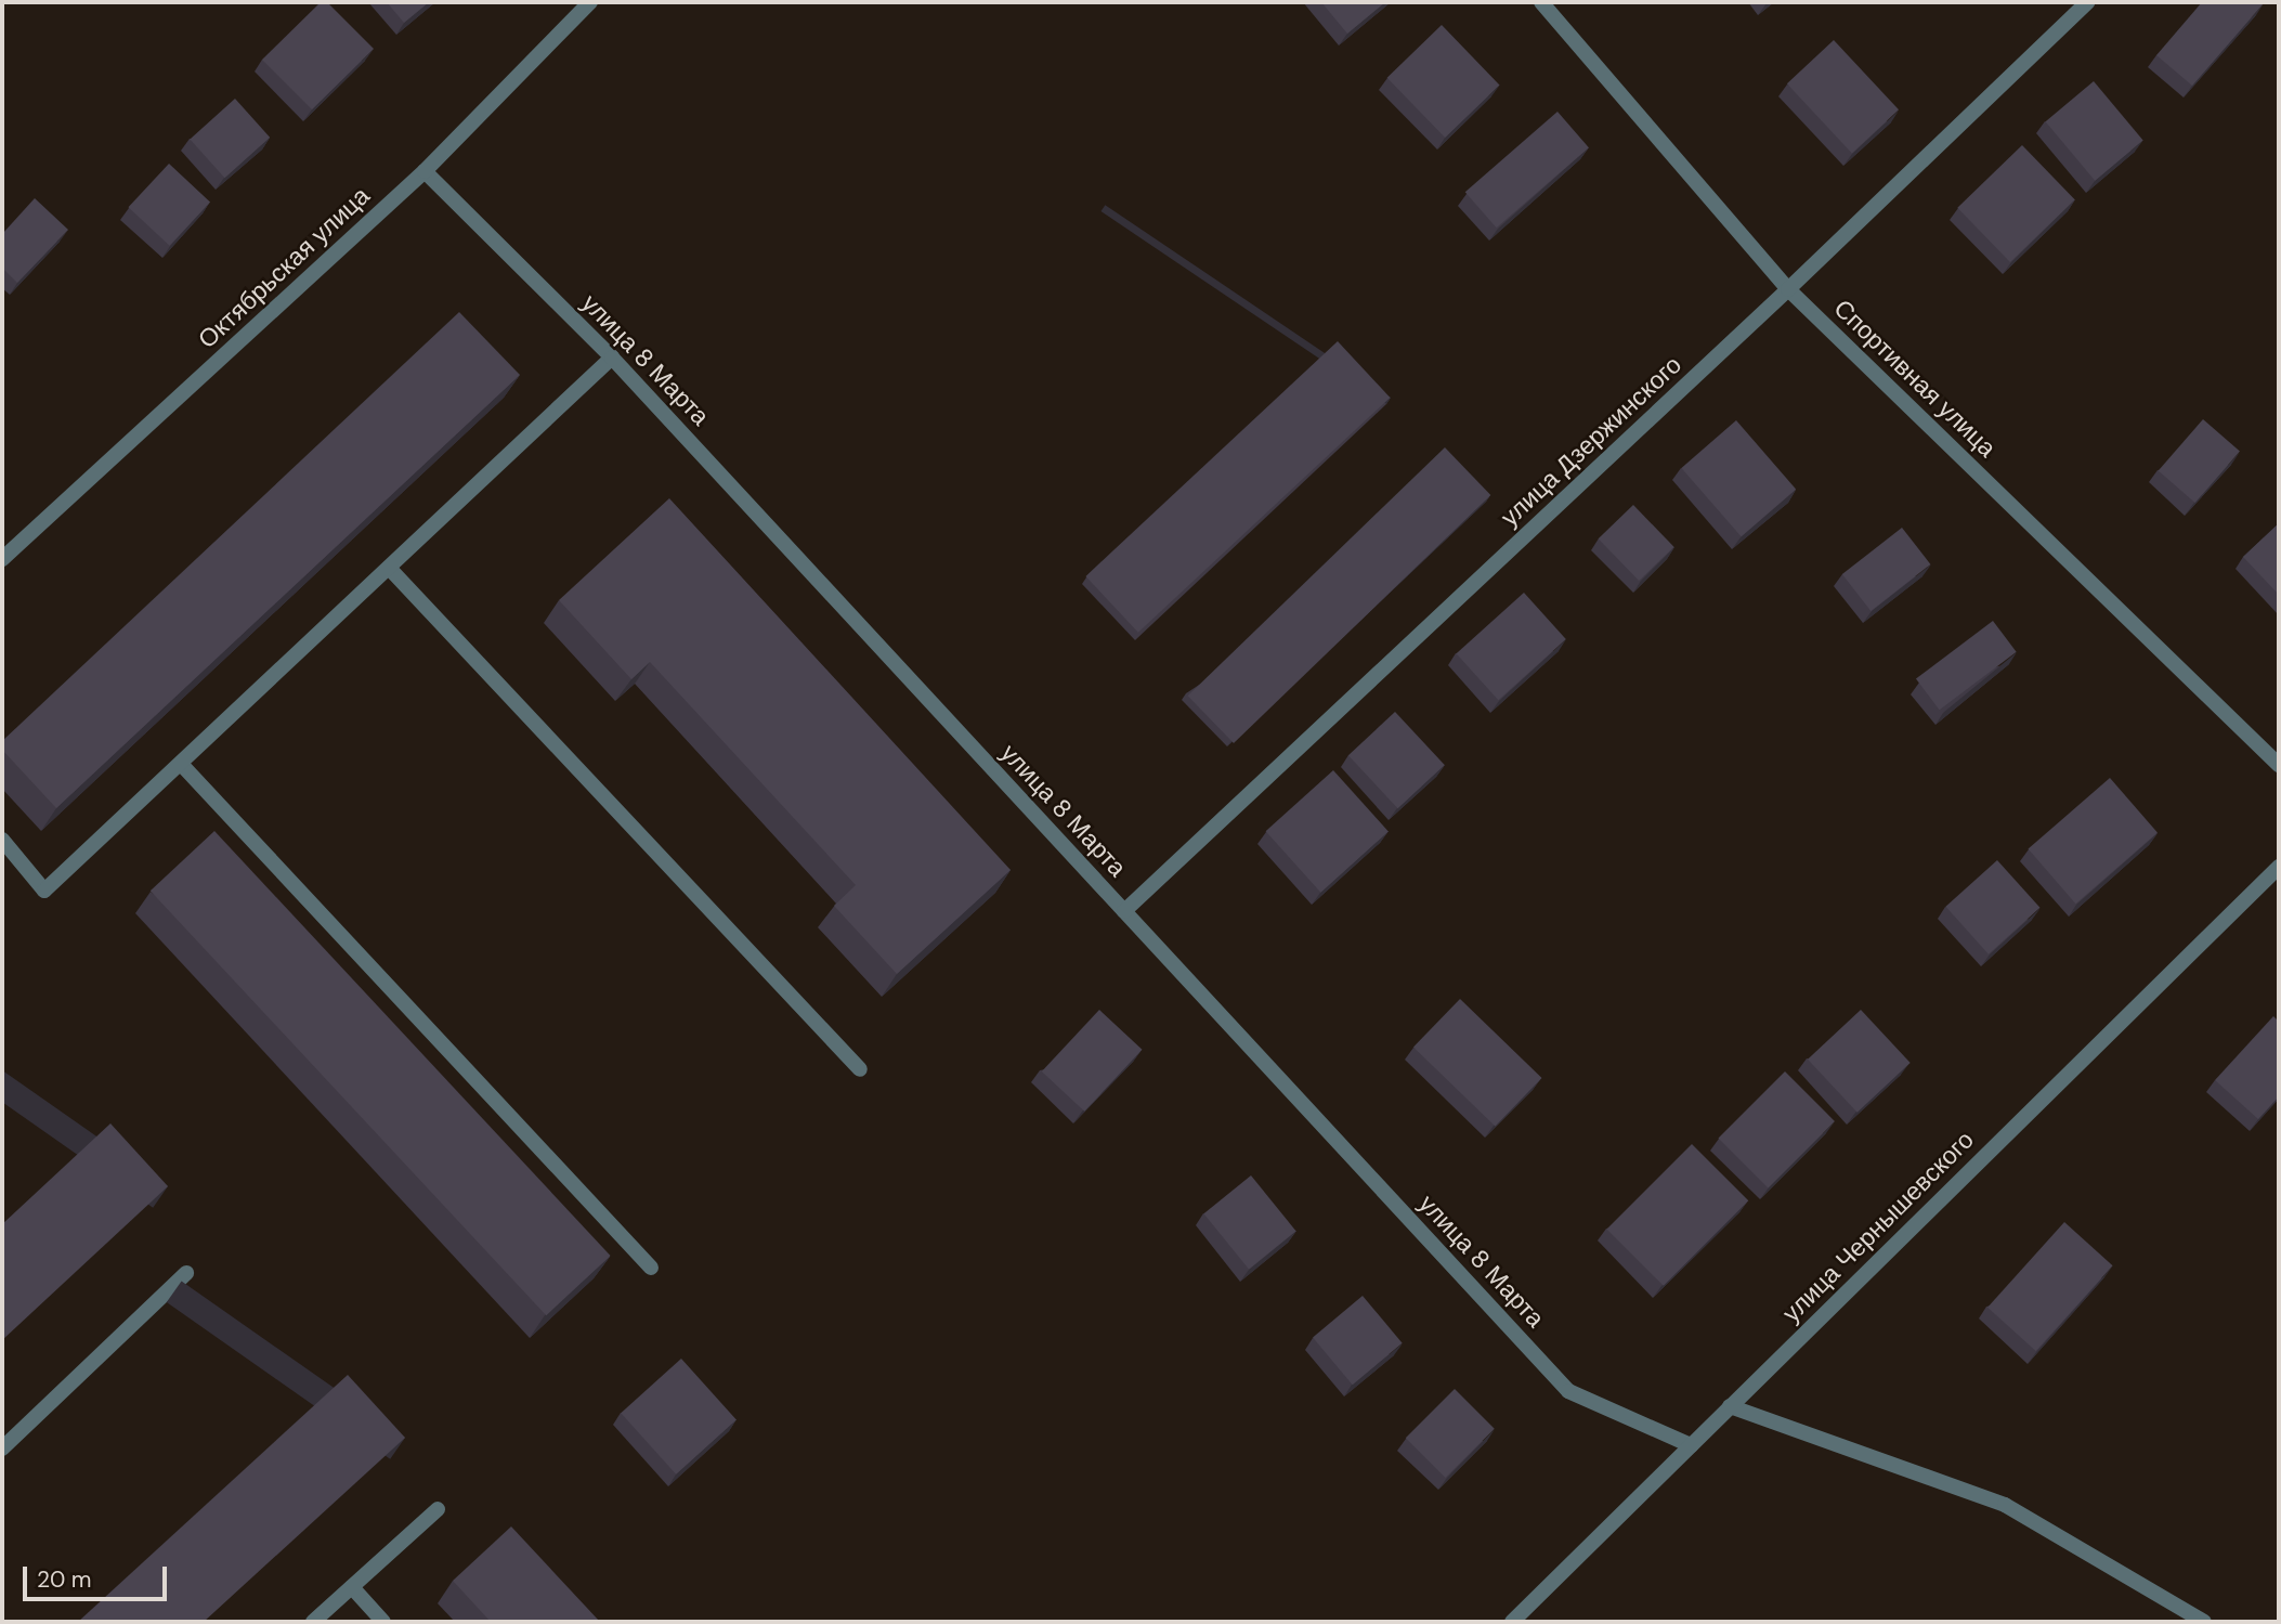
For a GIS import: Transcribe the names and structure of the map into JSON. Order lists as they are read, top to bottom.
{
  "streets": {
    "street": [
      "Октябрьская улица",
      "улица 8 Марта",
      "Спортивная улица",
      "улица Дзержинского",
      "улица Чернышевского"
    ]
  },
  "crossings": [
    ["Октябрьская улица", "улица 8 Марта"],
    ["улица 8 Марта", "улица Дзержинского"],
    ["улица 8 Марта", "улица Чернышевского"],
    ["Спортивная улица", "улица Дзержинского"]
  ],
  "scale_bar": "20 m"
}
